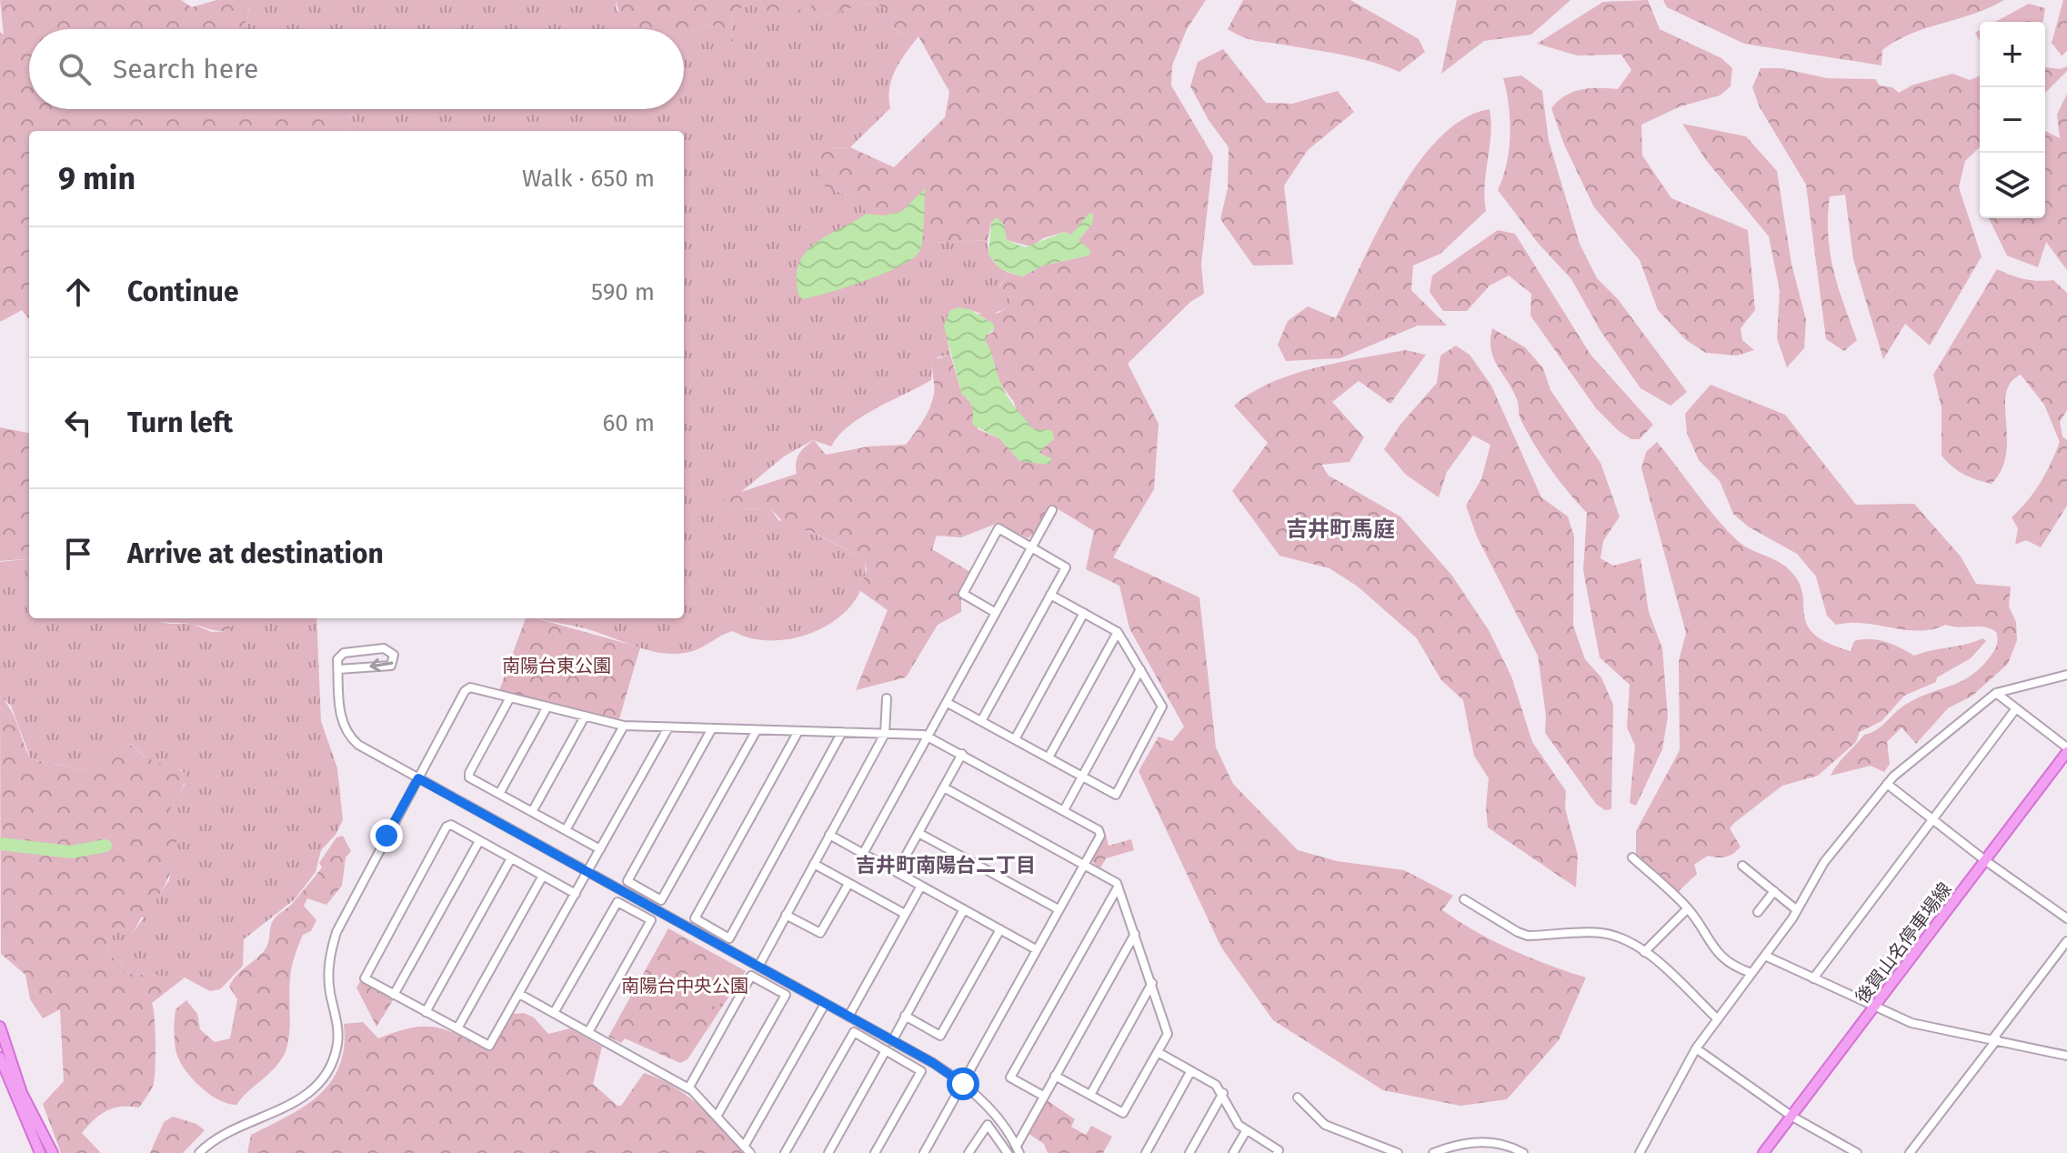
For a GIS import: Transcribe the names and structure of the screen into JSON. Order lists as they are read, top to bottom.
{
  "streets": {
    "main road": ["後賀山名停車場線"]
  },
  "districts": ["吉井町馬庭", "吉井町南陽台二丁目"],
  "parks": ["南陽台東公園", "南陽台中央公園"],
  "page": {
    "map_buttons": ["+", "−"],
    "search": "Search here",
    "heading": ["9 min", "Walk · 650 m"],
    "list": [
      ["Continue", "590 m"],
      ["Turn left", "60 m"],
      "Arrive at destination"
    ]
  }
}
